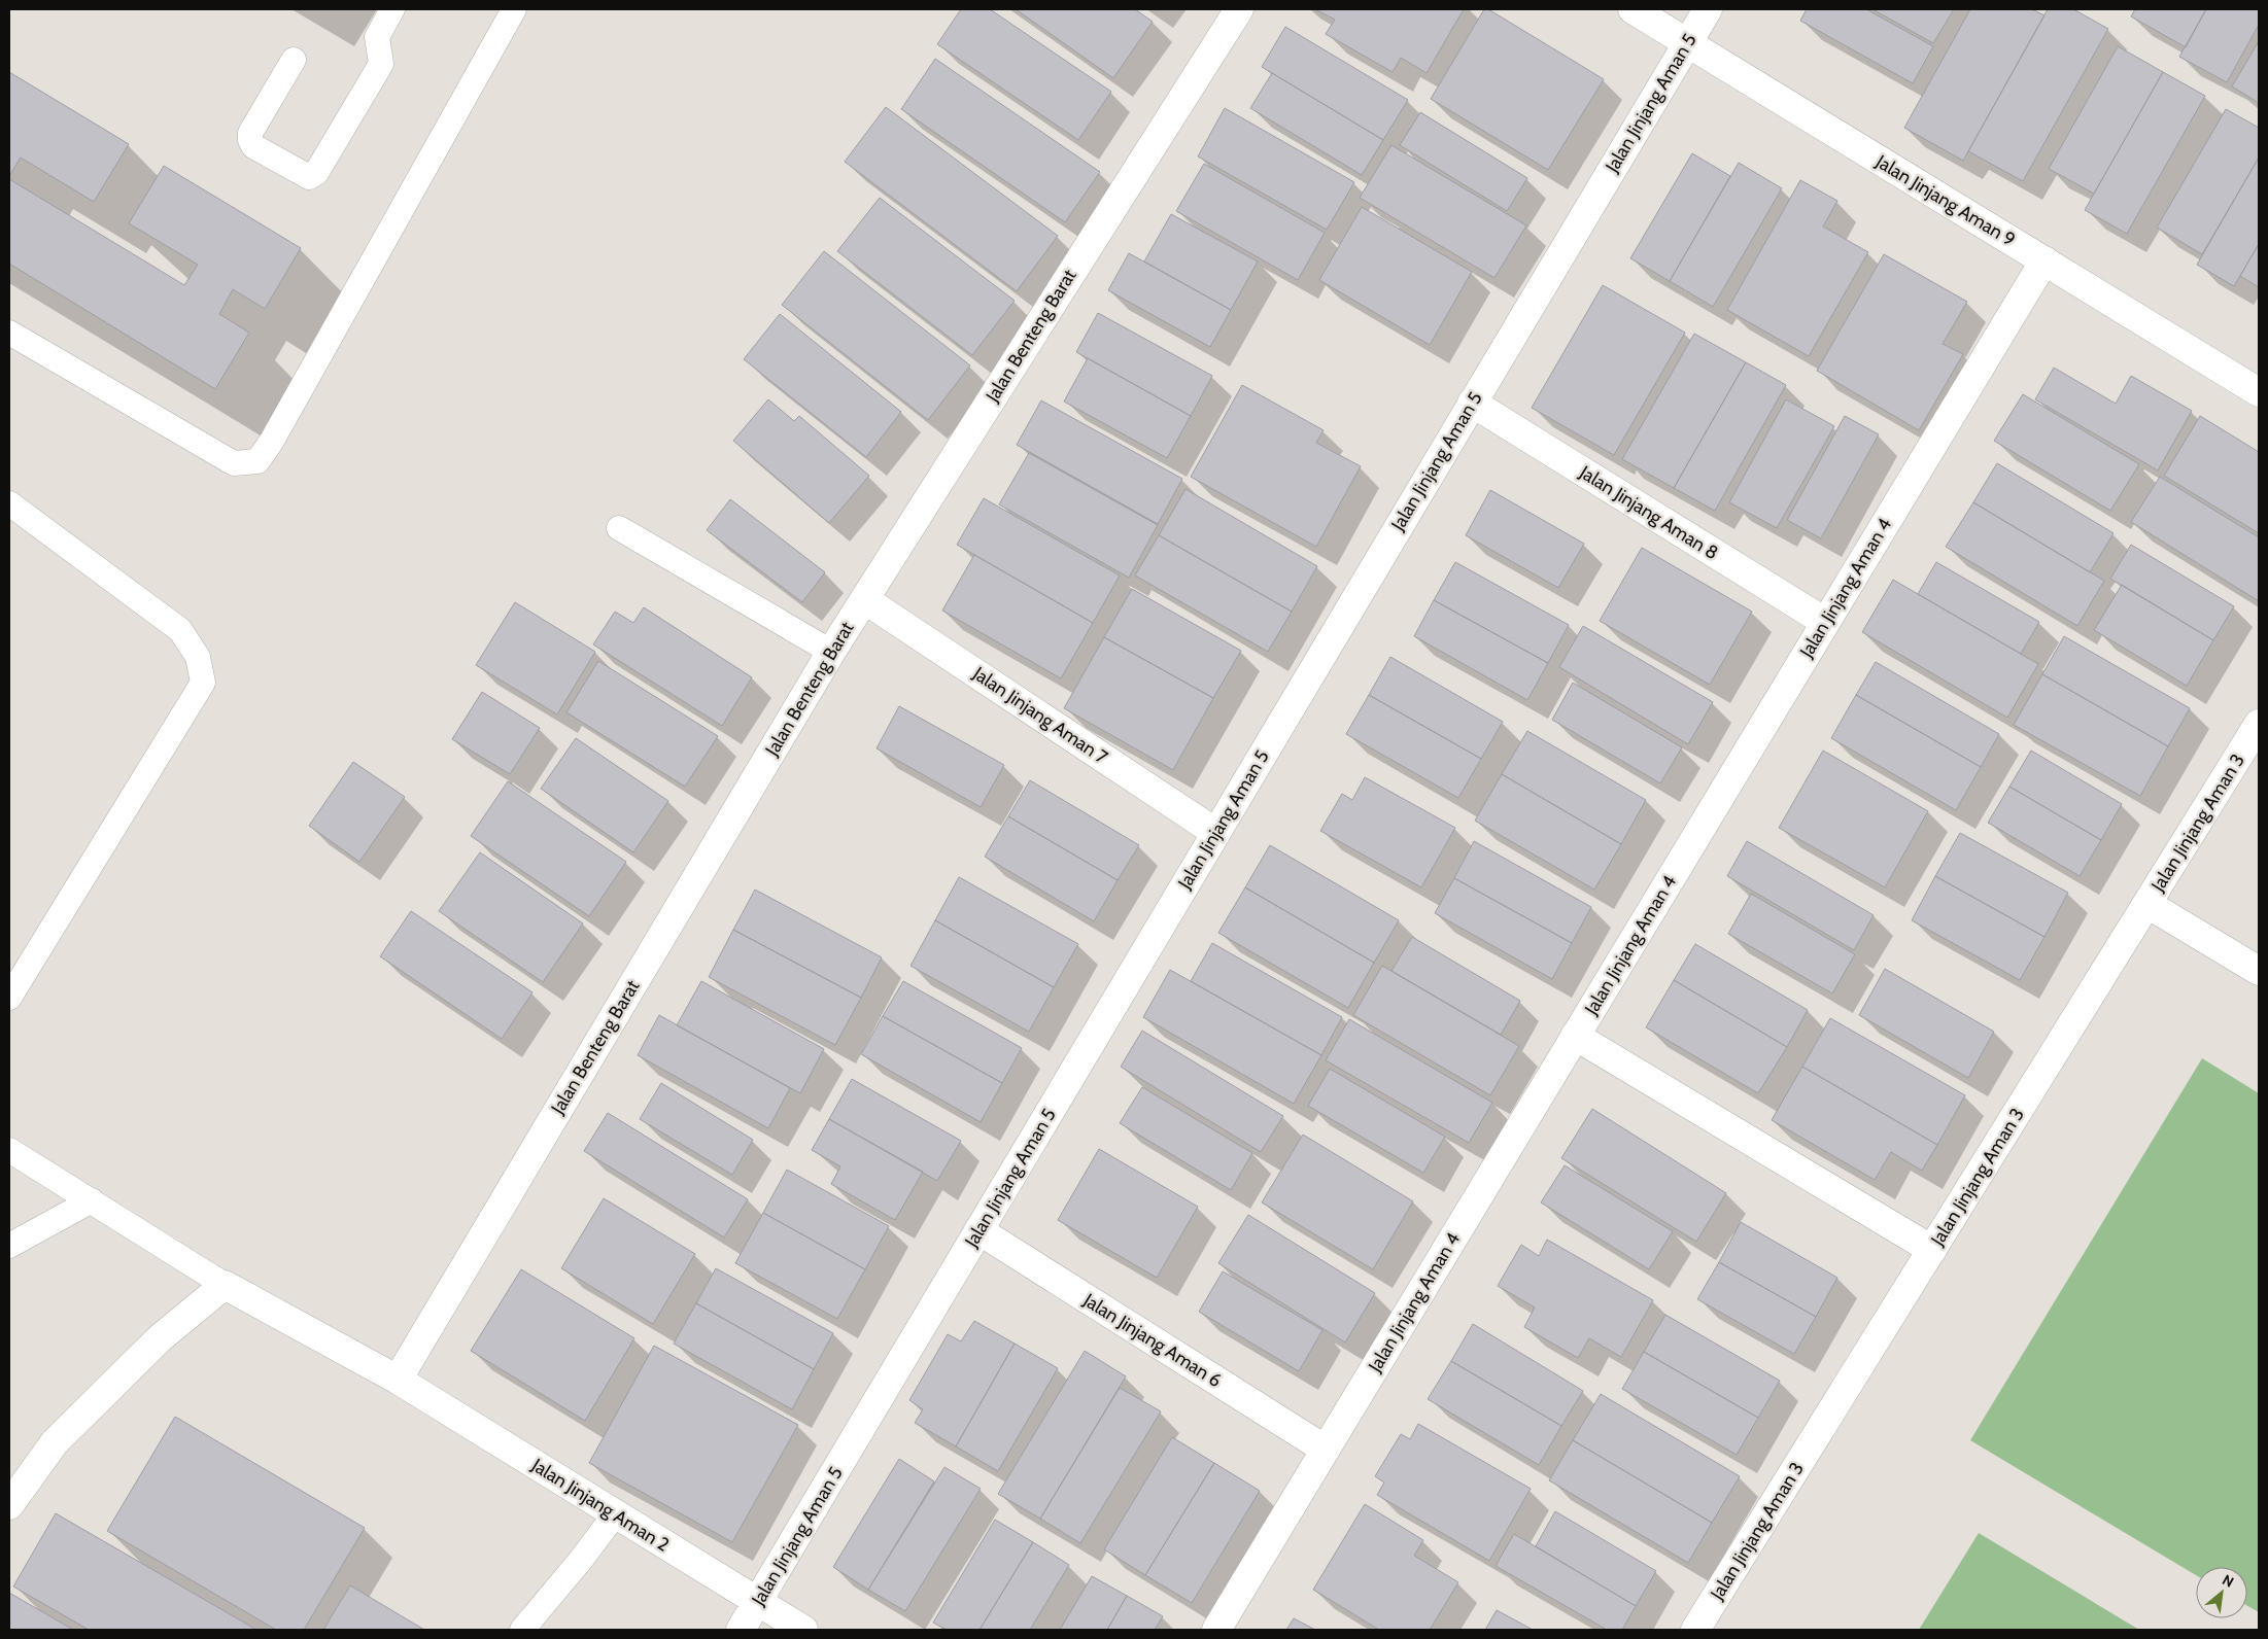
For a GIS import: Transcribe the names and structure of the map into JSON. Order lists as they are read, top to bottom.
{
  "streets": {
    "street": [
      "Jalan Jinjang Aman 5",
      "Jalan Jinjang Aman 9",
      "Jalan Benteng Barat",
      "Jalan Jinjang Aman 8",
      "Jalan Jinjang Aman 4",
      "Jalan Jinjang Aman 7",
      "Jalan Jinjang Aman 3",
      "Jalan Jinjang Aman 6",
      "Jalan Jinjang Aman 2"
    ]
  },
  "crossings": [
    ["Jalan Jinjang Aman 5", "Jalan Jinjang Aman 9"],
    ["Jalan Jinjang Aman 5", "Jalan Jinjang Aman 8"],
    ["Jalan Jinjang Aman 5", "Jalan Jinjang Aman 7"],
    ["Jalan Jinjang Aman 5", "Jalan Jinjang Aman 6"],
    ["Jalan Jinjang Aman 5", "Jalan Jinjang Aman 2"],
    ["Jalan Jinjang Aman 9", "Jalan Jinjang Aman 4"],
    ["Jalan Benteng Barat", "Jalan Jinjang Aman 7"],
    ["Jalan Benteng Barat", "Jalan Jinjang Aman 2"],
    ["Jalan Jinjang Aman 8", "Jalan Jinjang Aman 4"],
    ["Jalan Jinjang Aman 4", "Jalan Jinjang Aman 6"]
  ],
  "north": "top right"
}
